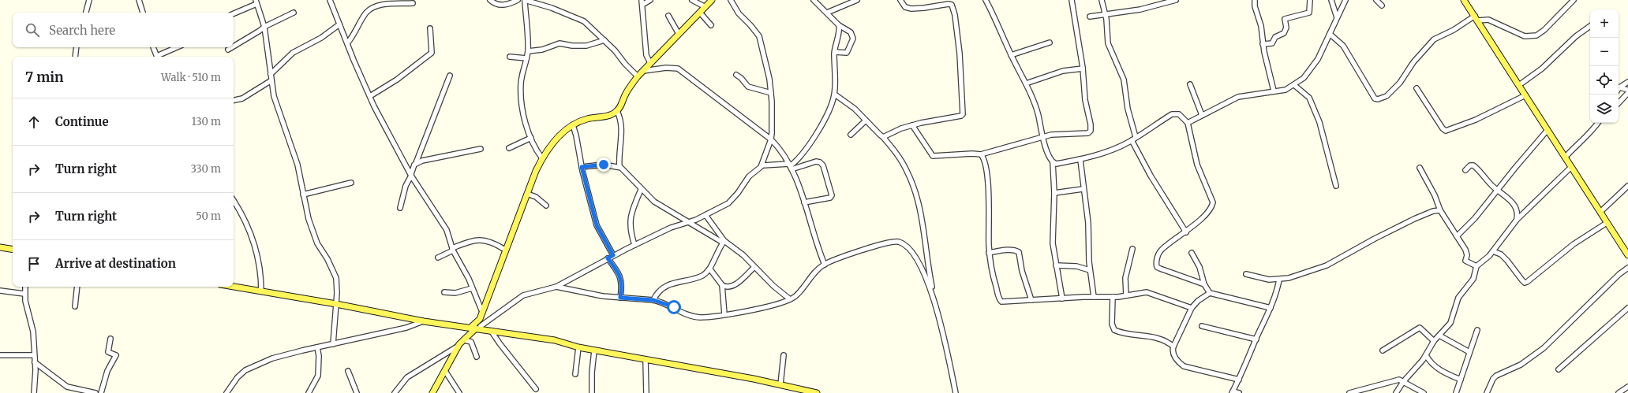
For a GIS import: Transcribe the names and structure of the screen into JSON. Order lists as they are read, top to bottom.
{
  "page": {
    "map_buttons": ["+", "−"],
    "search": "Search here",
    "heading": ["7 min", "Walk · 510 m"],
    "list": [
      ["Continue", "130 m"],
      ["Turn right", "330 m"],
      ["Turn right", "50 m"],
      "Arrive at destination"
    ]
  }
}
